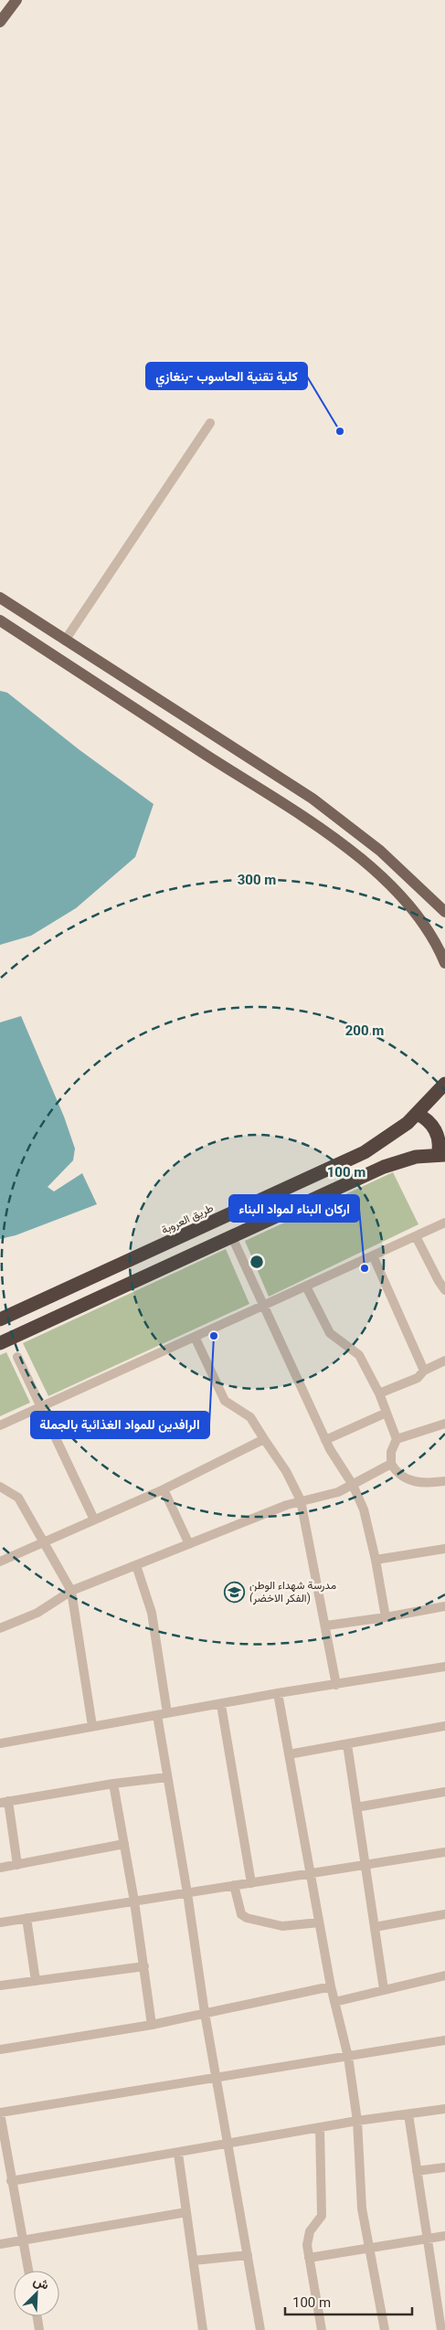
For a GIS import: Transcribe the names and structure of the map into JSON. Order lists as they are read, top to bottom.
{
  "streets": {
    "highway": ["طريق العروبة"]
  },
  "places": {
    "other": ["كلية تقنية الحاسوب -بنغازي", "اركان البناء لمواد البناء", "الرافدين للمواد الغذائية بالجملة"],
    "school or university": ["مدرسة شهداء الوطن (الفكر الاخضر)"]
  },
  "scale_bar": "100 m",
  "north": "top right",
  "rings": ["300 m", "200 m", "100 m"]
}
